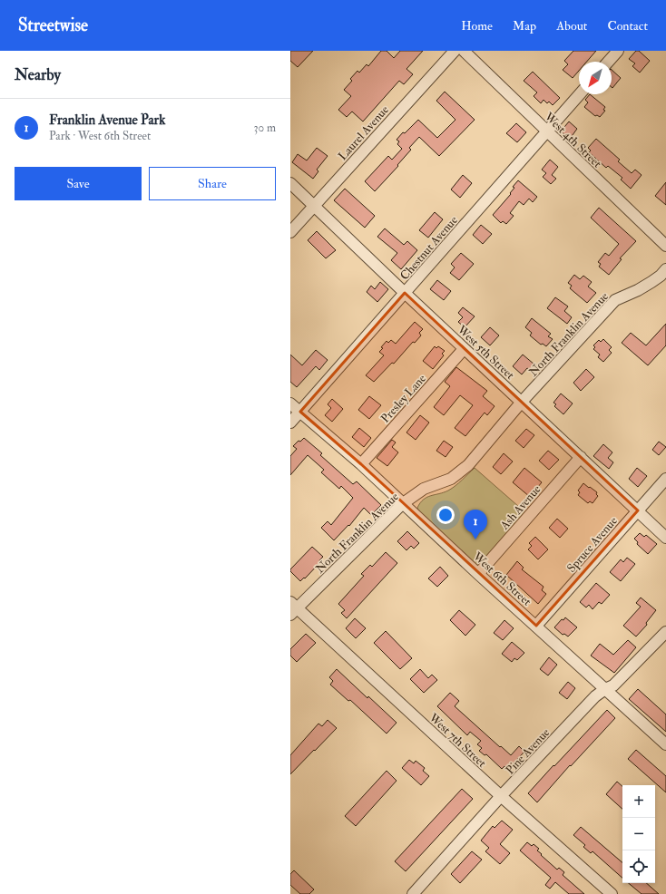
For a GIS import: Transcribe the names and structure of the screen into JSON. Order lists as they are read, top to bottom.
{
  "streets": {
    "street": [
      "Laurel Avenue",
      "West 4th Street",
      "Chestnut Avenue",
      "North Franklin Avenue",
      "West 5th Street",
      "Presley Lane",
      "Ash Avenue",
      "Spruce Avenue",
      "West 6th Street",
      "West 7th Street",
      "Pine Avenue"
    ]
  },
  "crossings": [
    ["Laurel Avenue", "West 5th Street"],
    ["West 4th Street", "Chestnut Avenue"],
    ["Chestnut Avenue", "West 5th Street"],
    ["Chestnut Avenue", "West 6th Street"],
    ["North Franklin Avenue", "West 5th Street"],
    ["North Franklin Avenue", "West 6th Street"],
    ["North Franklin Avenue", "West 7th Street"],
    ["West 5th Street", "Presley Lane"],
    ["West 5th Street", "Ash Avenue"],
    ["West 5th Street", "Spruce Avenue"],
    ["Presley Lane", "West 6th Street"],
    ["Ash Avenue", "West 6th Street"],
    ["Spruce Avenue", "West 6th Street"],
    ["West 6th Street", "Pine Avenue"],
    ["West 7th Street", "Pine Avenue"]
  ],
  "north": "bottom left",
  "page": {
    "header": "Streetwise",
    "nav": [
      "Home",
      "Map",
      "About",
      "Contact"
    ],
    "heading": "Nearby",
    "list": [
      {
        "mark": "1",
        "name": "Franklin Avenue Park",
        "note": "Park · West 6th Street",
        "value": "30 m"
      }
    ],
    "buttons": ["Save", "Share"],
    "pins": "1",
    "map_buttons": ["+", "−"]
  }
}
